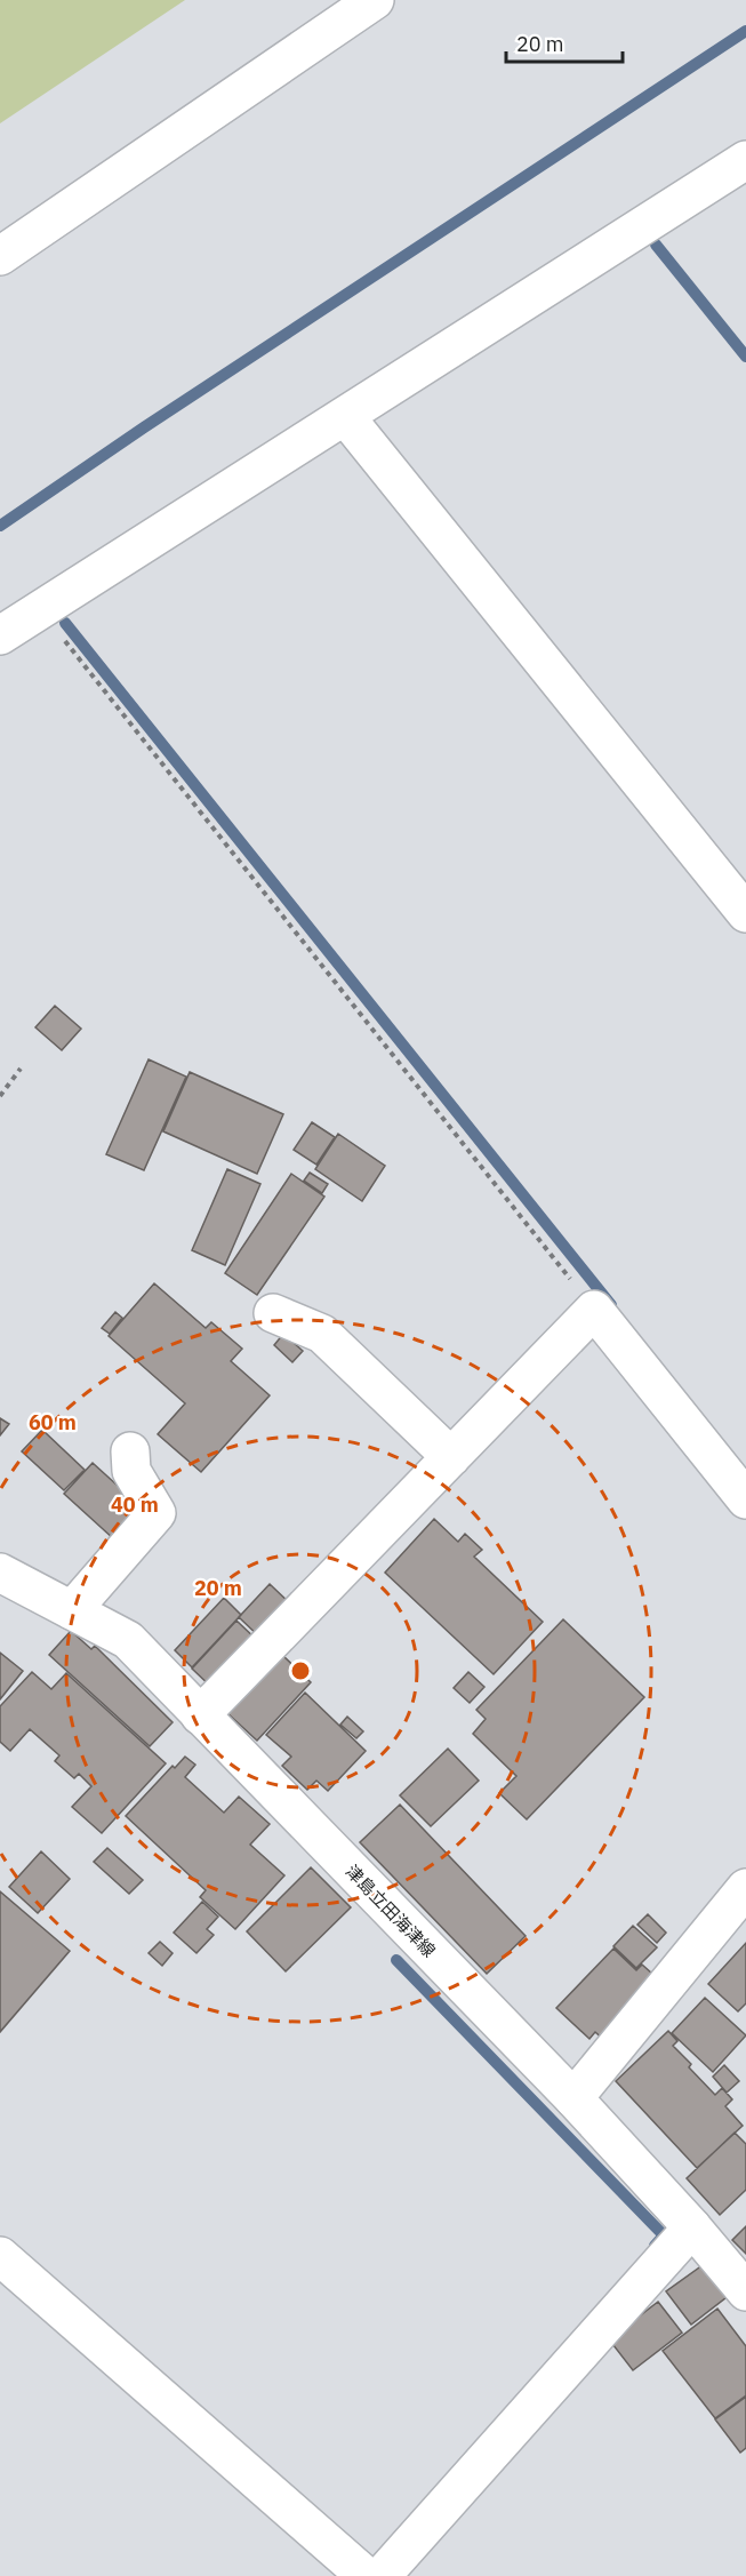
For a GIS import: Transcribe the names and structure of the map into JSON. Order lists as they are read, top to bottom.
{
  "streets": {
    "street": ["津島立田海津線"]
  },
  "scale_bar": "20 m",
  "rings": ["60 m", "40 m", "20 m"]
}
